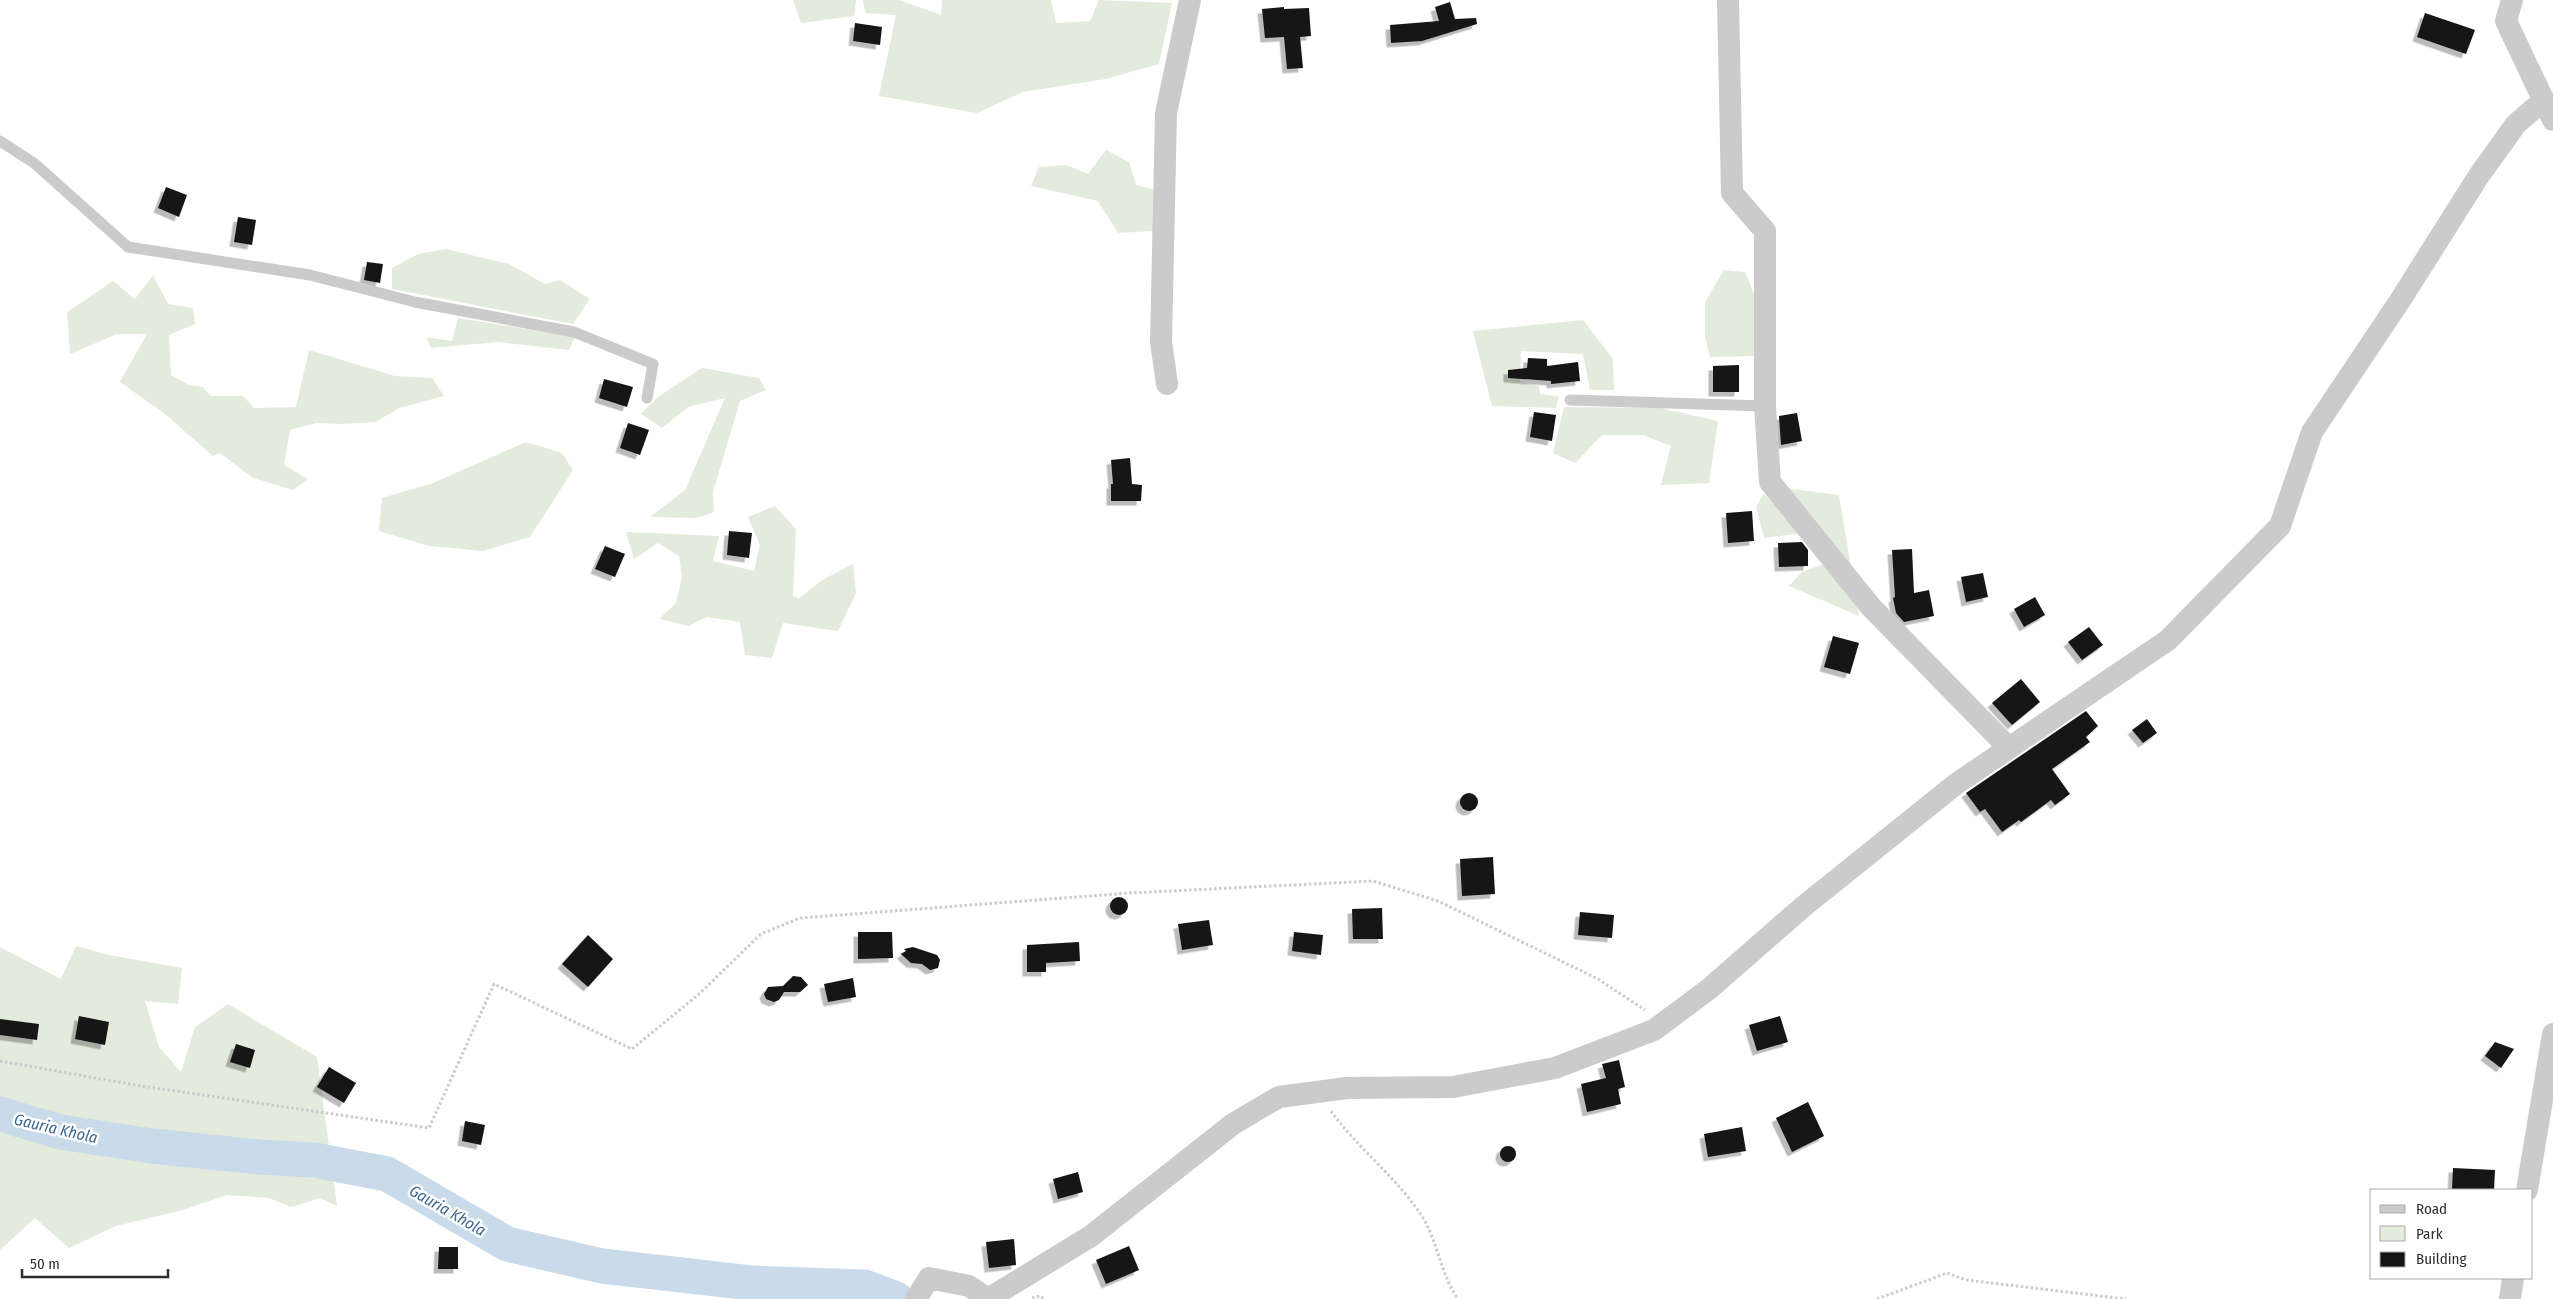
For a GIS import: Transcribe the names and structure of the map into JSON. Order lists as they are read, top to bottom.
{
  "water": ["Gauria Khola"],
  "legend": ["Road", "Park", "Building"],
  "scale_bar": "50 m"
}
